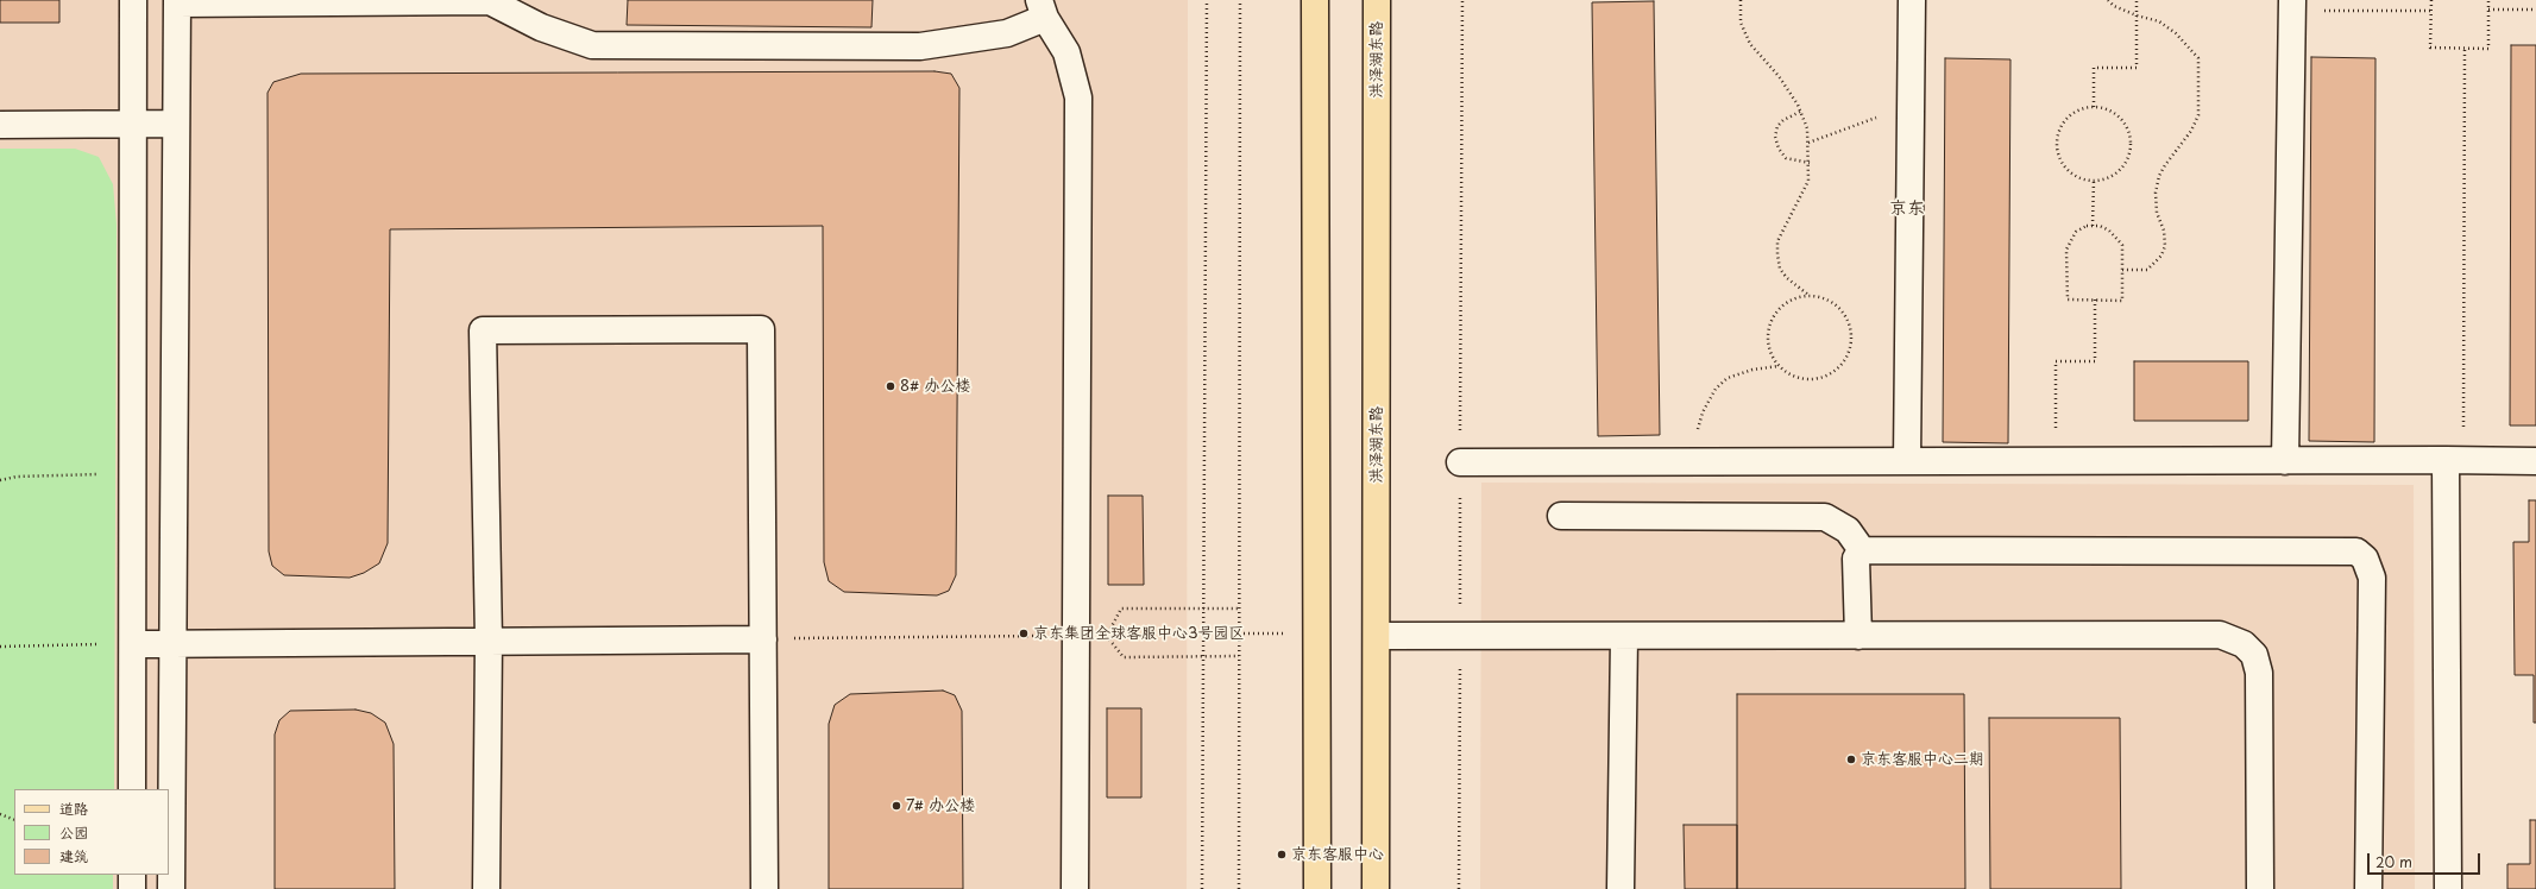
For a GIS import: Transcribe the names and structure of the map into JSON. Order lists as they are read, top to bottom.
{
  "streets": {
    "main road": ["洪泽湖东路"]
  },
  "districts": ["京东"],
  "places": [
    "8# 办公楼",
    "京东集团全球客服中心3号园区",
    "京东客服中心二期",
    "7# 办公楼",
    "京东客服中心"
  ],
  "legend": ["道路", "公园", "建筑"],
  "scale_bar": "20 m"
}
